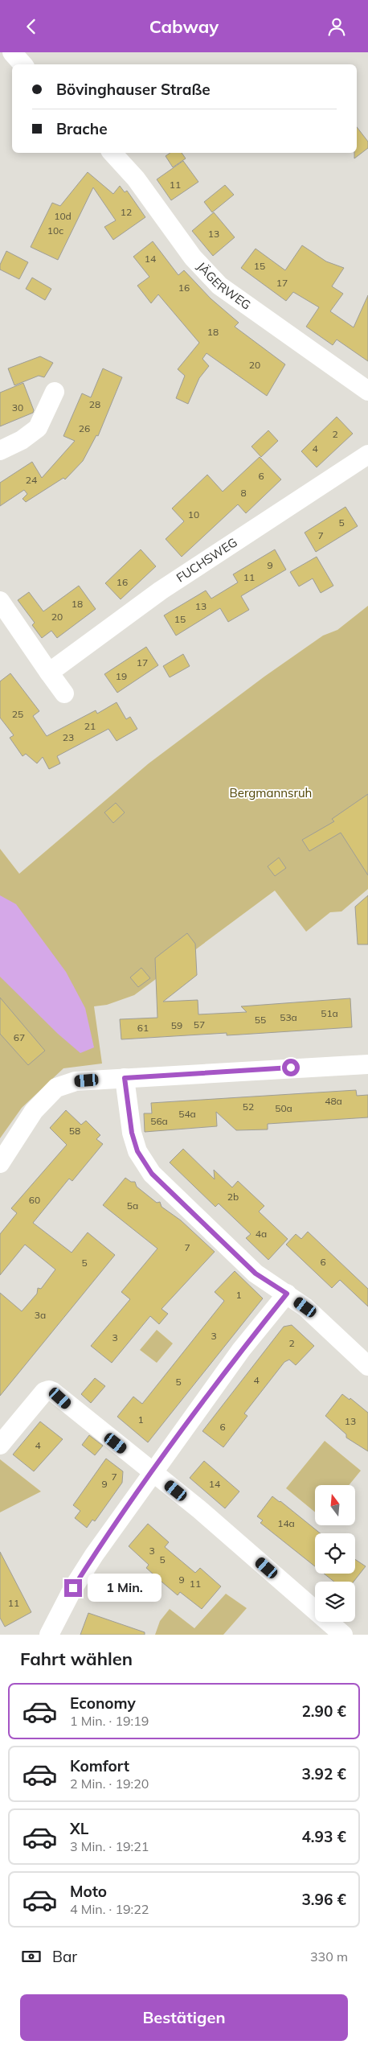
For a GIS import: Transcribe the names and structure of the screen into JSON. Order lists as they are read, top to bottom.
{
  "streets": {
    "street": ["JÄGERWEG", "FUCHSWEG"]
  },
  "parks": ["Bergmannsruh"],
  "house_numbers": [
    "11",
    "12",
    "10d",
    "10c",
    "13",
    "14",
    "15",
    "17",
    "16",
    "18",
    "20",
    "28",
    "30",
    "26",
    "2",
    "4",
    "6",
    "24",
    "8",
    "10",
    "5",
    "7",
    "9",
    "11",
    "16",
    "18",
    "13",
    "20",
    "15",
    "17",
    "19",
    "25",
    "21",
    "23",
    "51a",
    "53a",
    "55",
    "57",
    "59",
    "61",
    "67",
    "48a",
    "52",
    "50a",
    "54a",
    "56a",
    "58",
    "2b",
    "60",
    "5a",
    "4a",
    "7",
    "6",
    "5",
    "1",
    "3a",
    "3",
    "3",
    "2",
    "4",
    "5",
    "1",
    "13",
    "6",
    "4",
    "7",
    "9",
    "14",
    "14a",
    "3",
    "5",
    "9",
    "11",
    "11"
  ],
  "north": "top",
  "page": {
    "header": "Cabway",
    "banner": ["Bövinghauser Straße", "Brache"],
    "bubble": "1 Min.",
    "heading": "Fahrt wählen",
    "list": [
      {
        "name": "Economy",
        "note": "1 Min. · 19:19",
        "value": "2.90 €"
      },
      {
        "name": "Komfort",
        "note": "2 Min. · 19:20",
        "value": "3.92 €"
      },
      {
        "name": "XL",
        "note": "3 Min. · 19:21",
        "value": "4.93 €"
      },
      {
        "name": "Moto",
        "note": "4 Min. · 19:22",
        "value": "3.96 €"
      }
    ],
    "pay": ["Bar", "330 m"],
    "buttons": "Bestätigen"
  }
}
